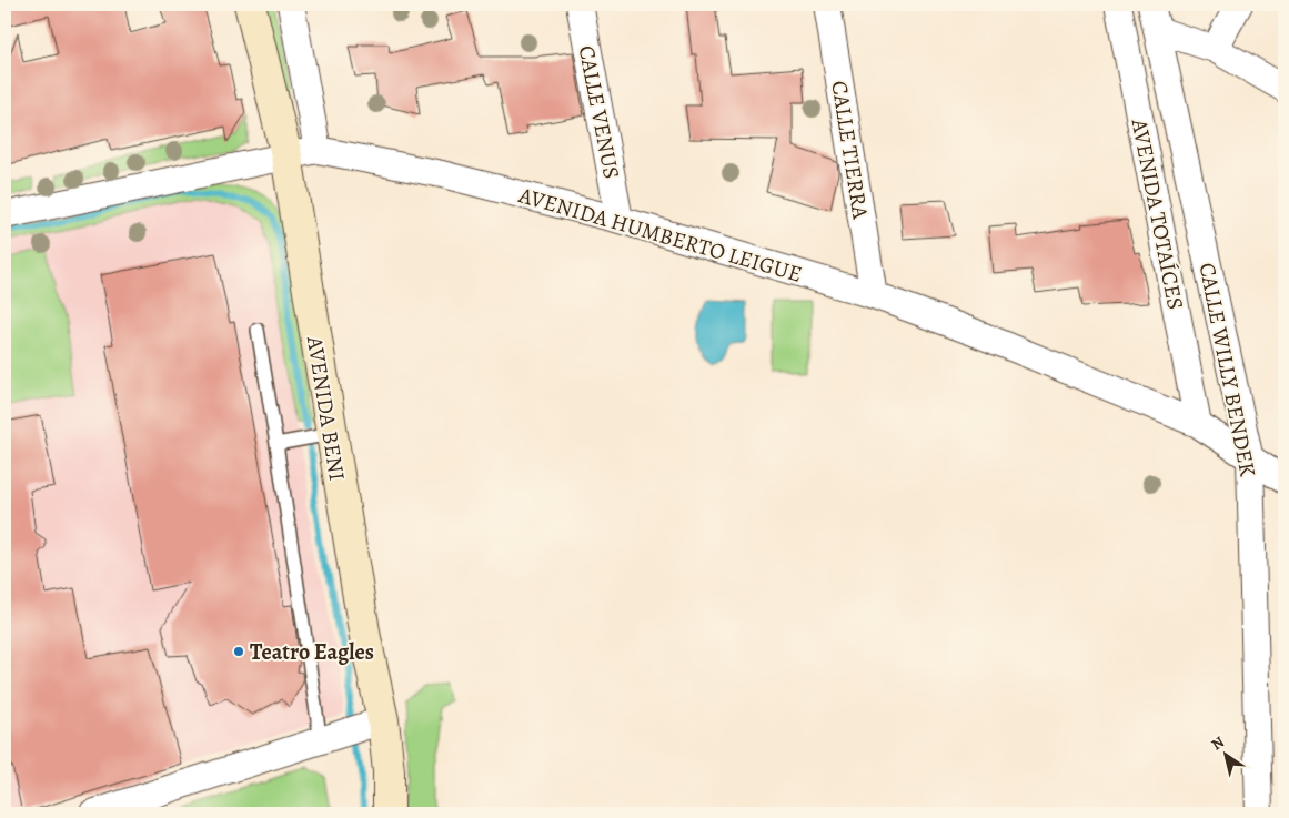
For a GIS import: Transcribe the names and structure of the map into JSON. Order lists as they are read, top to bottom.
{
  "streets": {
    "street": [
      "CALLE VENUS",
      "CALLE TIERRA",
      "AVENIDA TOTAÍCES",
      "AVENIDA HUMBERTO LEIGUE",
      "CALLE WILLY BENDEK",
      "AVENIDA BENI"
    ]
  },
  "crossings": [
    ["CALLE VENUS", "AVENIDA HUMBERTO LEIGUE"],
    ["CALLE TIERRA", "AVENIDA HUMBERTO LEIGUE"],
    ["AVENIDA TOTAÍCES", "AVENIDA HUMBERTO LEIGUE"],
    ["AVENIDA HUMBERTO LEIGUE", "CALLE WILLY BENDEK"],
    ["AVENIDA HUMBERTO LEIGUE", "AVENIDA BENI"]
  ],
  "places": ["Teatro Eagles"],
  "north": "top left"
}
